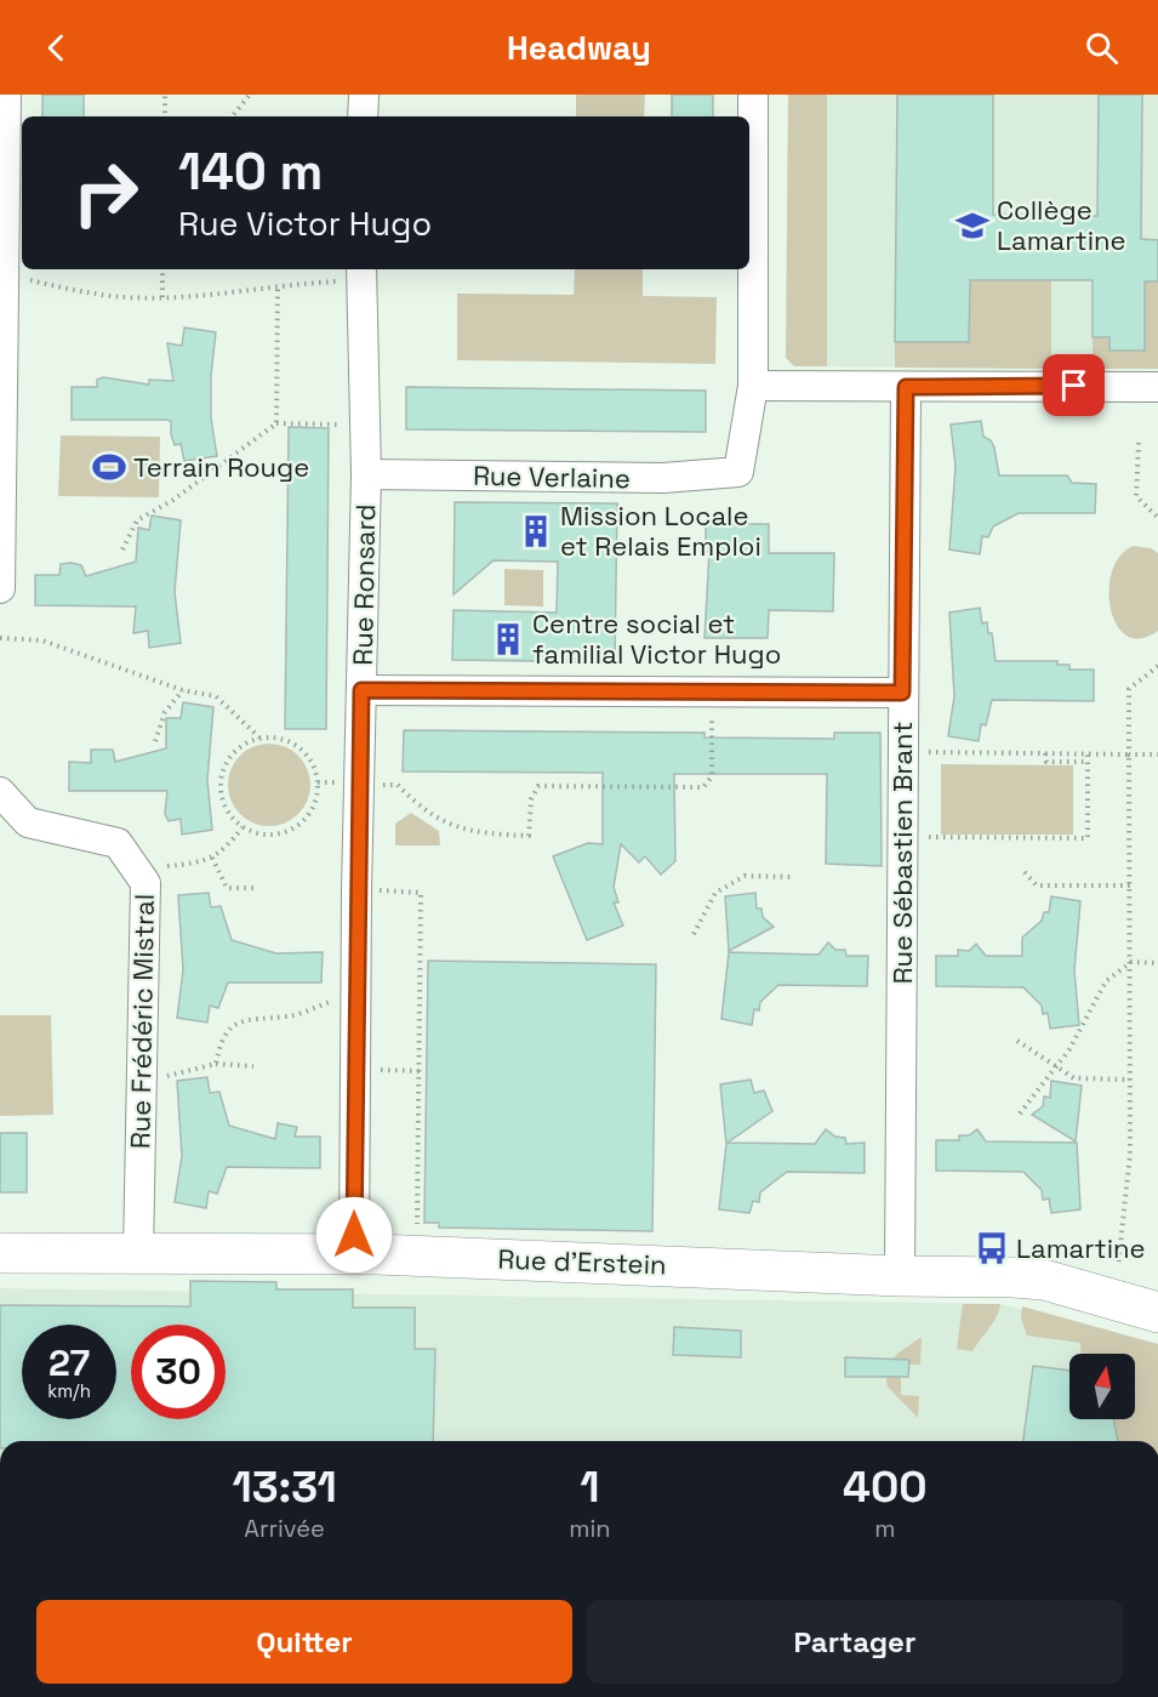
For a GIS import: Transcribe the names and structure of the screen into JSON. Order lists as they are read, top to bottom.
{
  "streets": {
    "street": [
      "Rue Verlaine",
      "Rue Ronsard",
      "Rue Sébastien Brant",
      "Rue Frédéric Mistral",
      "Rue d'Erstein"
    ]
  },
  "crossings": [
    ["Rue Verlaine", "Rue Ronsard"],
    ["Rue Ronsard", "Rue d'Erstein"],
    ["Rue Sébastien Brant", "Rue d'Erstein"],
    ["Rue Frédéric Mistral", "Rue d'Erstein"]
  ],
  "places": {
    "school or university": ["Collège Lamartine"],
    "sports": ["Terrain Rouge"],
    "building": ["Mission Locale et Relais Emploi", "Centre social et familial Victor Hugo"],
    "bus stop": ["Lamartine"]
  },
  "north": "top",
  "page": {
    "header": "Headway",
    "turn": ["140 m", "Rue Victor Hugo"],
    "speed": "27 km/h",
    "limit": "30",
    "eta": [
      "13:31",
      "Arrivée",
      "1",
      "min",
      "400",
      "m"
    ],
    "buttons": ["Quitter", "Partager"]
  }
}
